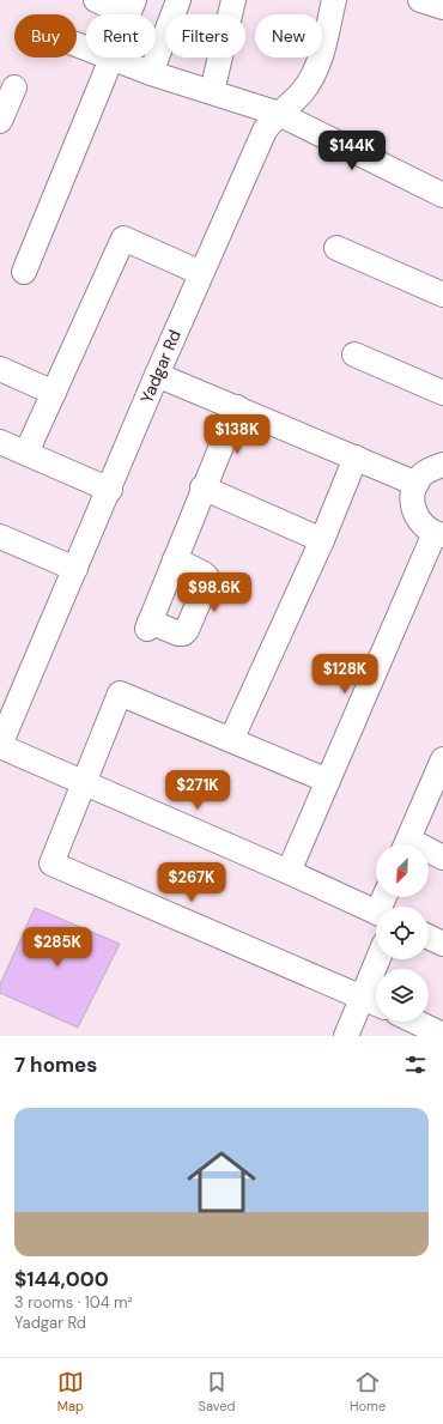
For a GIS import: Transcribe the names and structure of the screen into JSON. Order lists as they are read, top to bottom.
{
  "streets": {
    "street": ["Yadgar Rd"]
  },
  "north": "bottom left",
  "page": {
    "chip": [
      "Buy",
      "Rent",
      "Filters",
      "New"
    ],
    "price": [
      "$144K",
      "$138K",
      "$98.6K",
      "$128K",
      "$271K",
      "$267K",
      "$285K"
    ],
    "heading": "7 homes",
    "list": [
      {
        "name": "$144,000",
        "note": "3 rooms · 104 m² · Yadgar Rd"
      }
    ],
    "tabs": ["Map", "Saved", "Home"]
  }
}
